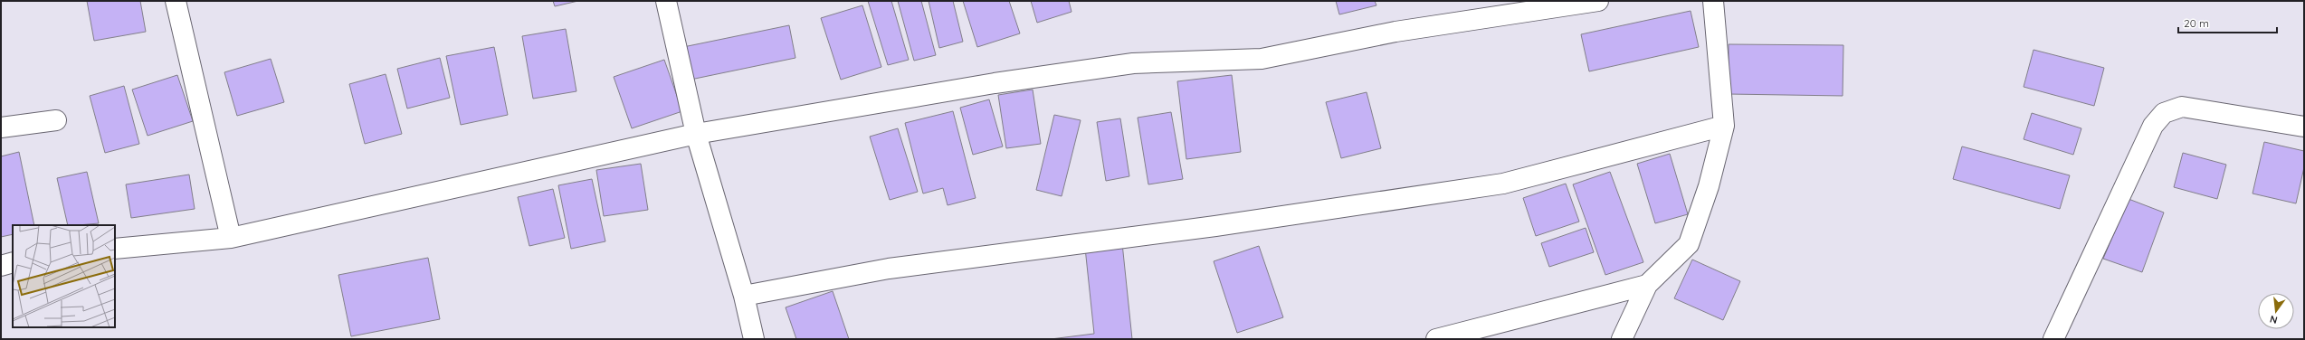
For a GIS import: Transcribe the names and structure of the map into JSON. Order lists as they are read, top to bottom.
{
  "scale_bar": "20 m",
  "north": "bottom"
}
